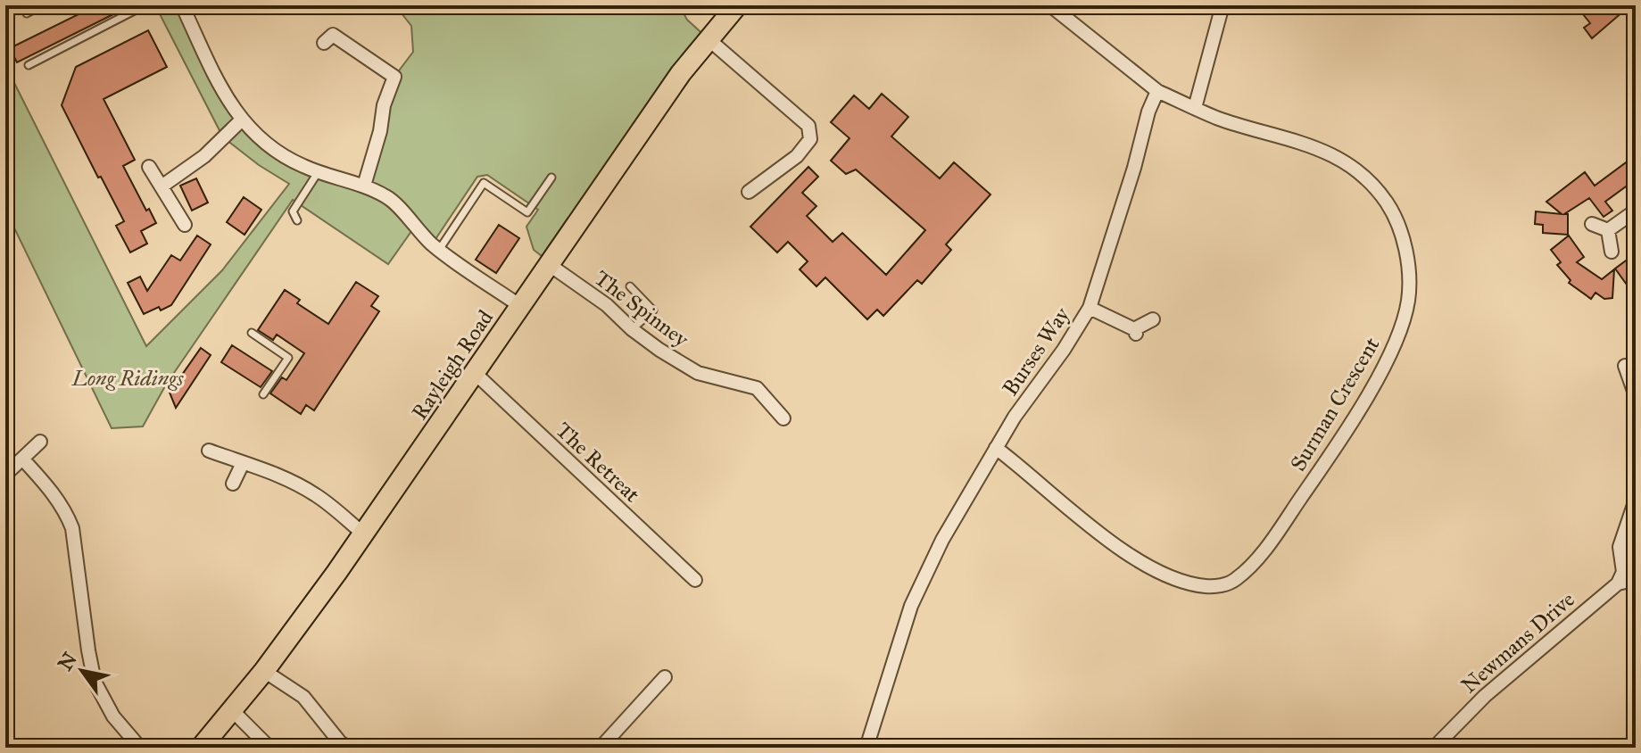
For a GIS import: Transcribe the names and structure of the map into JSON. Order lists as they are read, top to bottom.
{
  "streets": {
    "main road": ["Rayleigh Road"],
    "street": [
      "The Spinney",
      "Burses Way",
      "Surman Crescent",
      "The Retreat",
      "Newmans Drive"
    ]
  },
  "crossings": [
    ["The Spinney", "Rayleigh Road"],
    ["Burses Way", "Surman Crescent"],
    ["Rayleigh Road", "The Retreat"]
  ],
  "parks": ["Long Ridings"],
  "north": "top left"
}
